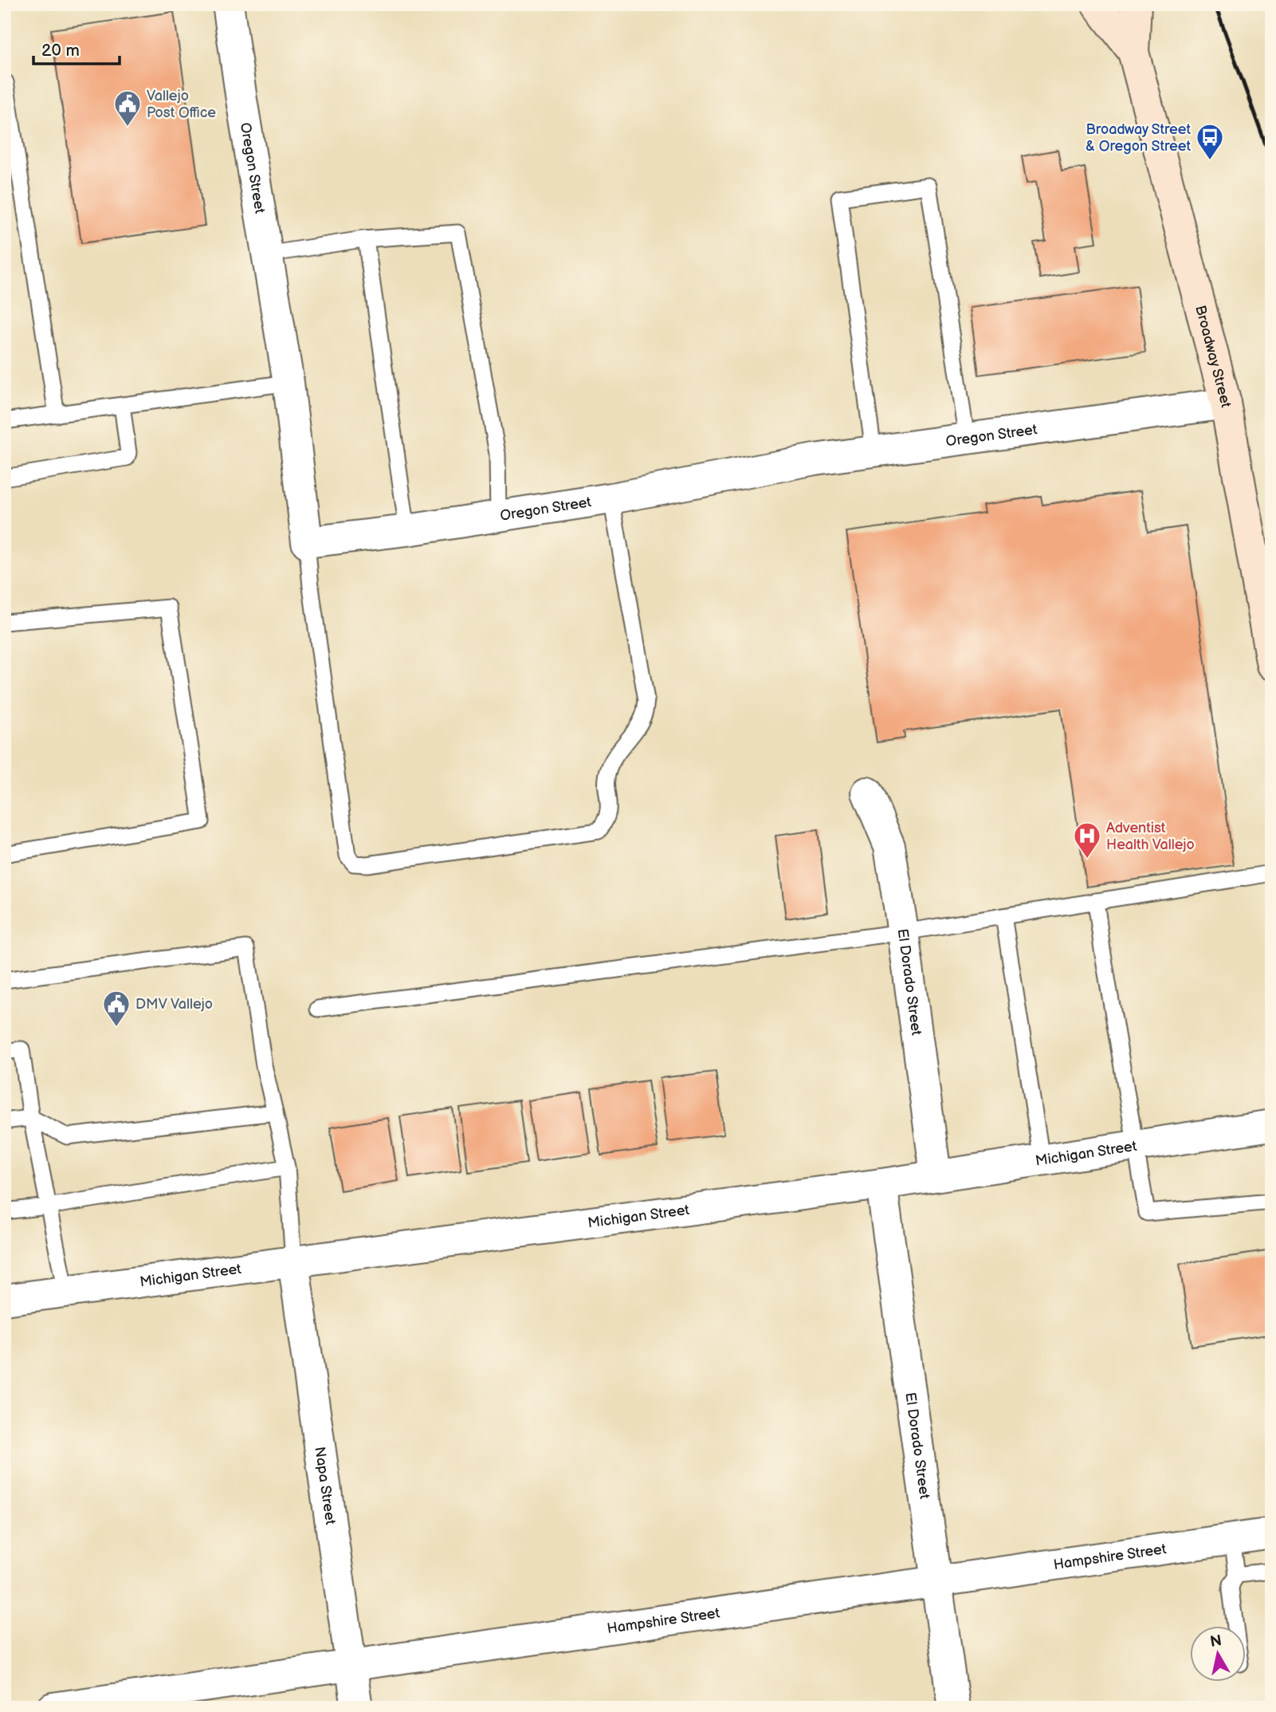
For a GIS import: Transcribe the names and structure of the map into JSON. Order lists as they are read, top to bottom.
{
  "streets": {
    "main road": ["Broadway Street"],
    "street": [
      "Oregon Street",
      "El Dorado Street",
      "Michigan Street",
      "Napa Street",
      "Hampshire Street"
    ]
  },
  "crossings": [
    ["Oregon Street", "Broadway Street"],
    ["El Dorado Street", "Michigan Street"],
    ["El Dorado Street", "Hampshire Street"],
    ["Michigan Street", "Napa Street"],
    ["Napa Street", "Hampshire Street"]
  ],
  "places": {
    "public building": ["Vallejo Post Office", "DMV Vallejo"],
    "bus stop": ["Broadway Street & Oregon Street"],
    "hospital": ["Adventist Health Vallejo"]
  },
  "scale_bar": "20 m",
  "north": "top"
}
